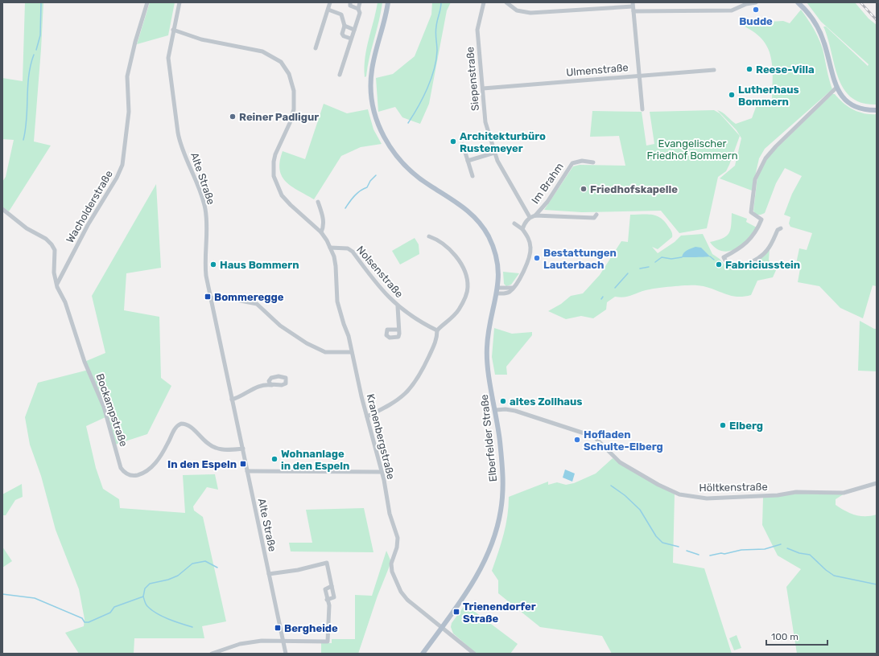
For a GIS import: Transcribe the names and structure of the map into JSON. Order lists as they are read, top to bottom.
{
  "streets": {
    "main road": ["Elberfelder Straße"],
    "street": [
      "Ulmenstraße",
      "Siepenstraße",
      "Alte Straße",
      "Im Brahm",
      "Wacholderstraße",
      "Nolsenstraße",
      "Bockampstraße",
      "Kranenbergstraße",
      "Höltkenstraße"
    ]
  },
  "crossings": [
    ["Ulmenstraße", "Siepenstraße"],
    ["Alte Straße", "Bockampstraße"],
    ["Alte Straße", "Kranenbergstraße"],
    ["Wacholderstraße", "Bockampstraße"],
    ["Nolsenstraße", "Kranenbergstraße"],
    ["Kranenbergstraße", "Elberfelder Straße"],
    ["Elberfelder Straße", "Höltkenstraße"]
  ],
  "parks": ["Evangelischer Friedhof Bommern"],
  "places": {
    "other": [
      "Budde",
      "Reese-Villa",
      "Lutherhaus Bommern",
      "Reiner Padligur",
      "Architekturbüro Rustemeyer",
      "Friedhofskapelle",
      "Bestattungen Lauterbach",
      "Haus Bommern",
      "Fabriciusstein",
      "altes Zollhaus",
      "Elberg",
      "Hofladen Schulte-Elberg",
      "Wohnanlage in den Espeln"
    ],
    "transit": [
      "Bommeregge",
      "In den Espeln",
      "Trienendorfer Straße",
      "Bergheide"
    ]
  },
  "scale_bar": "100 m"
}
